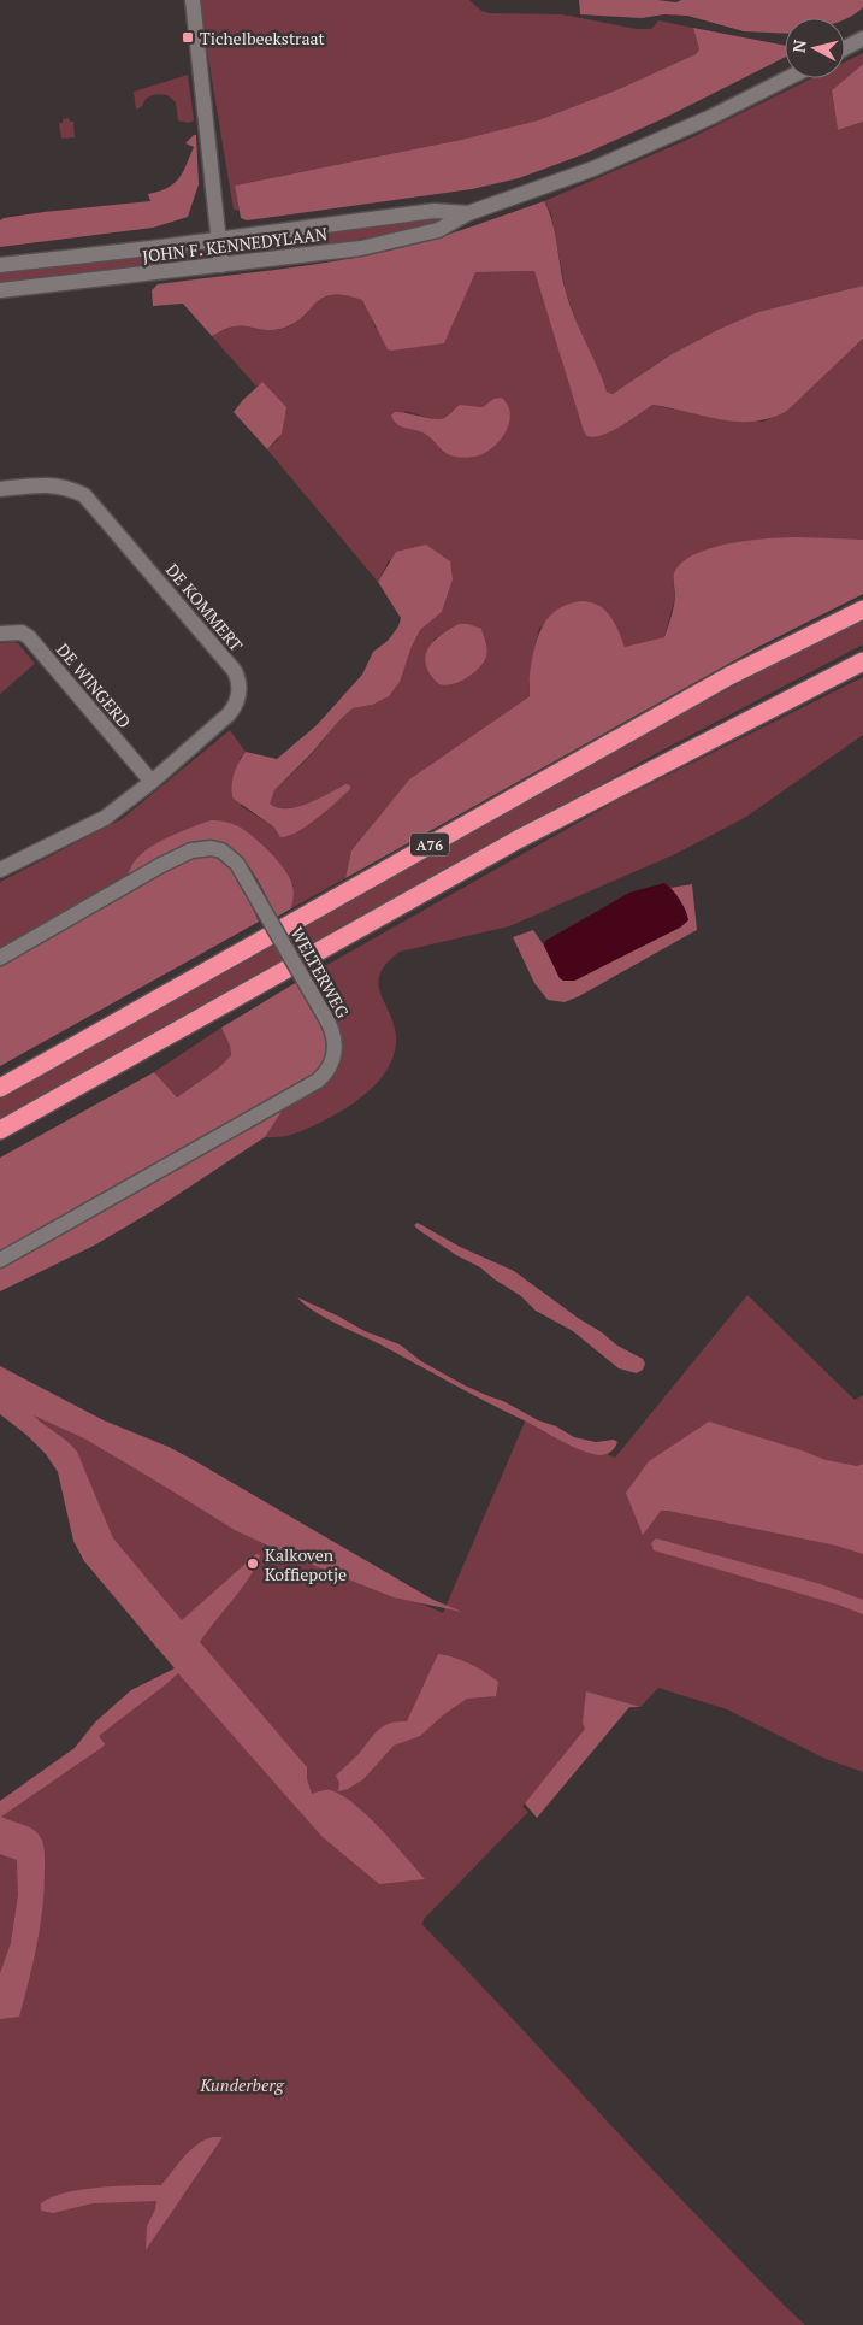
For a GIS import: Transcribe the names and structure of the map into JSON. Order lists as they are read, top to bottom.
{
  "streets": {
    "highway": ["A76"],
    "street": [
      "JOHN F. KENNEDYLAAN",
      "DE KOMMERT",
      "DE WINGERD",
      "WELTERWEG"
    ]
  },
  "crossings": [
    ["DE KOMMERT", "DE WINGERD"]
  ],
  "parks": ["Kunderberg"],
  "places": {
    "transit": ["Tichelbeekstraat"],
    "other": ["Kalkoven Koffiepotje"]
  },
  "north": "left"
}
